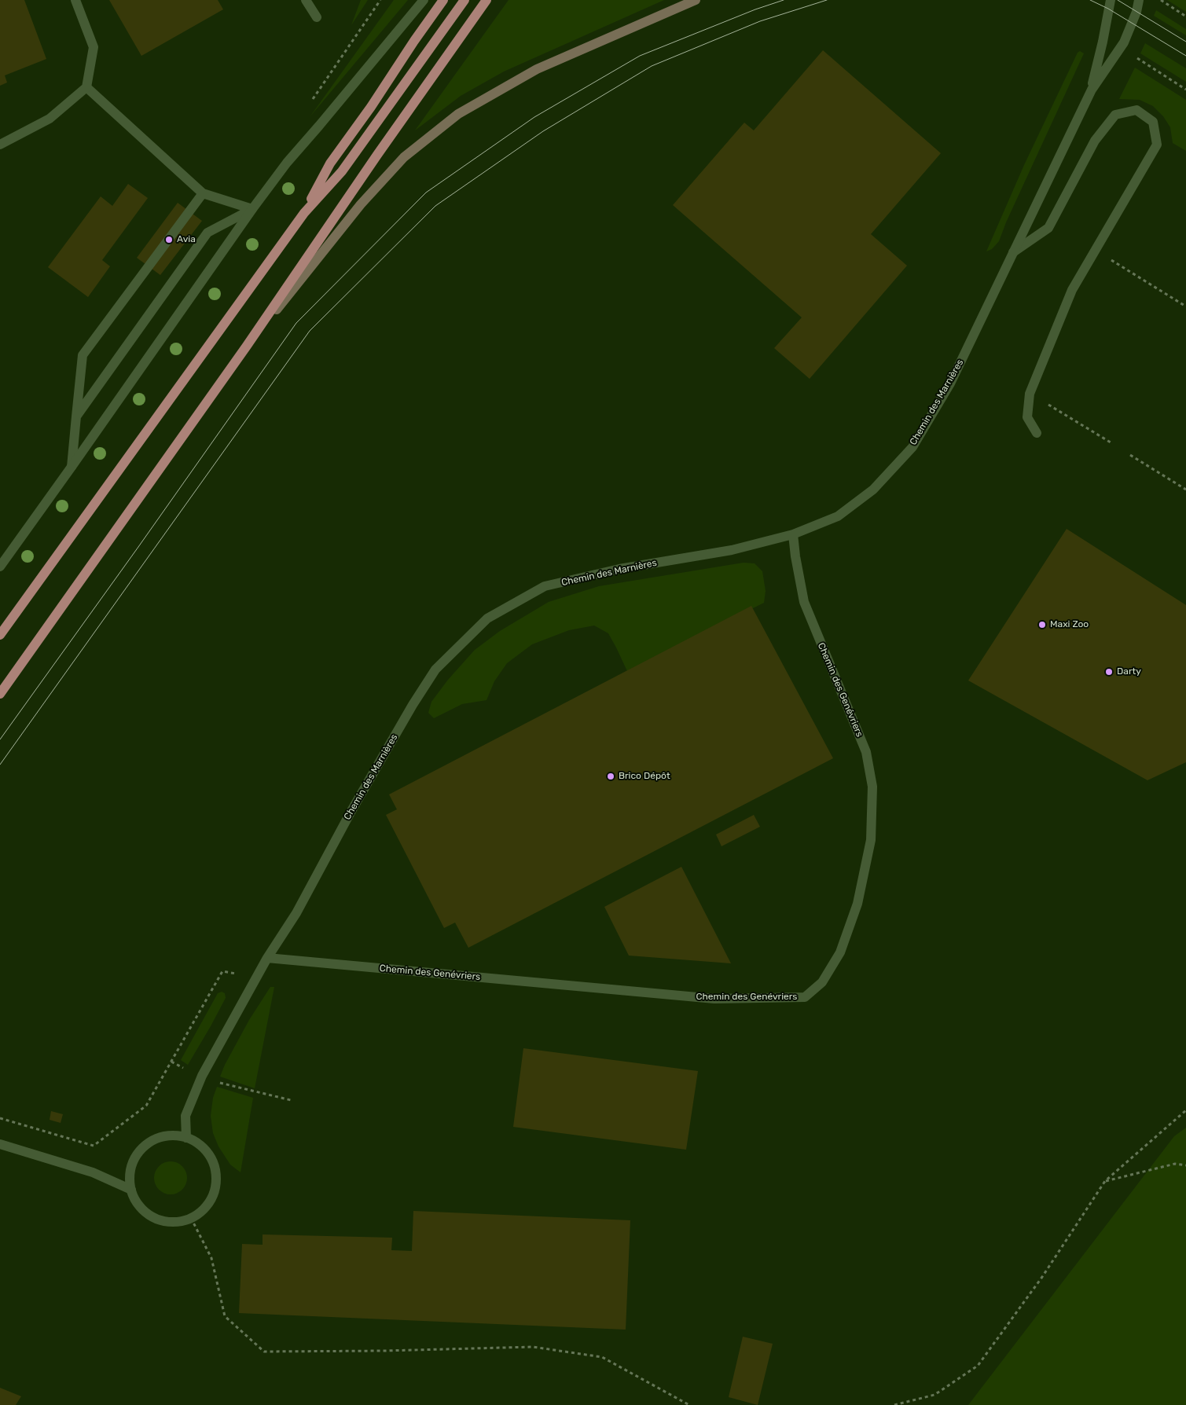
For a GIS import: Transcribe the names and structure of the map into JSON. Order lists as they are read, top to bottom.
{
  "streets": {
    "street": ["Chemin des Marnières", "Chemin des Genévriers"]
  },
  "crossings": [
    ["Chemin des Marnières", "Chemin des Genévriers"]
  ],
  "places": [
    "Avia",
    "Maxi Zoo",
    "Darty",
    "Brico Dépôt"
  ]
}
